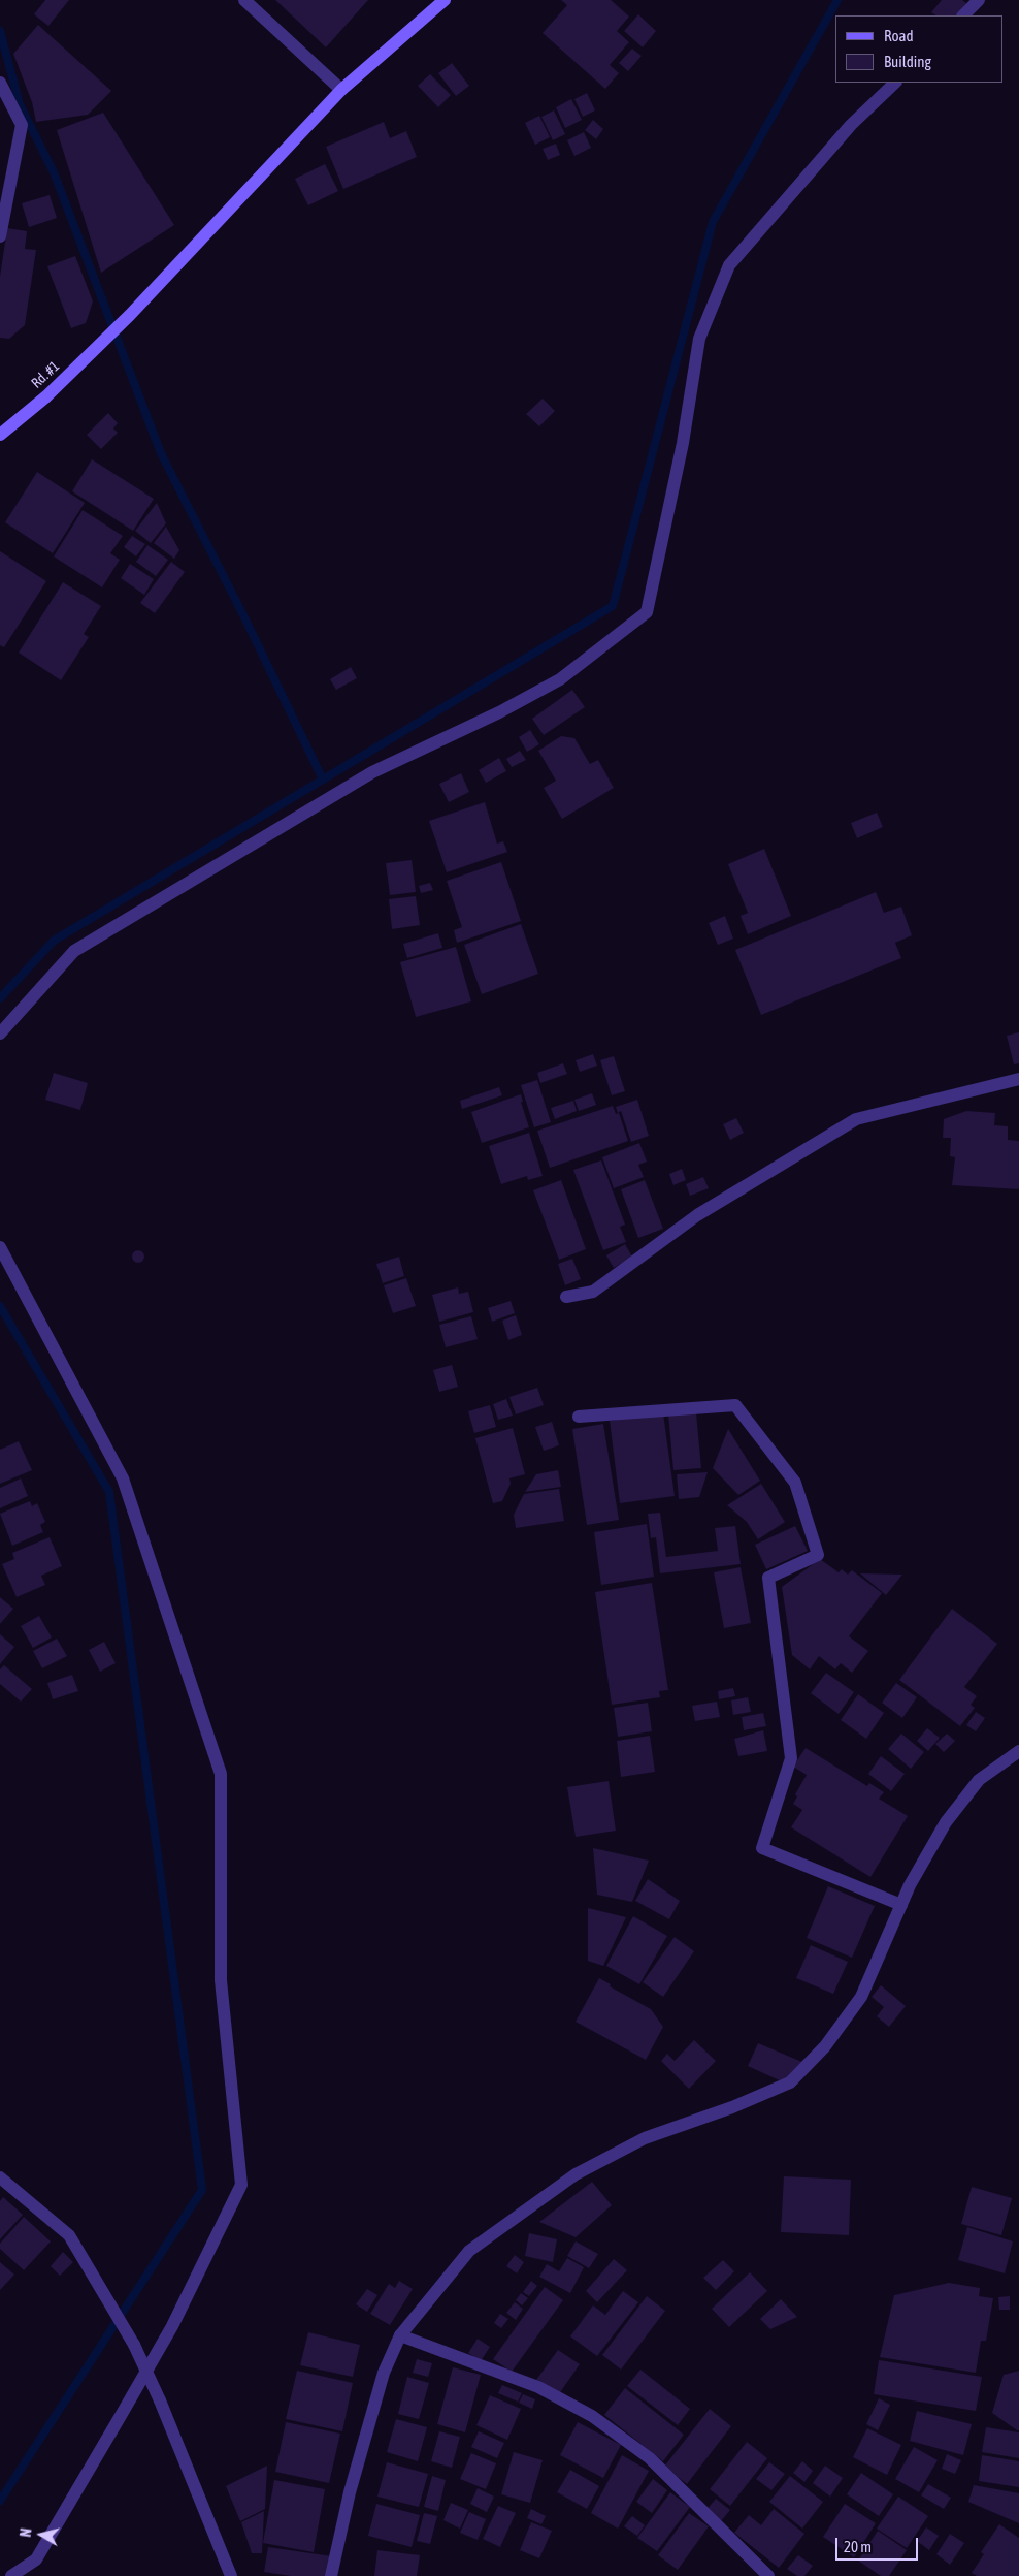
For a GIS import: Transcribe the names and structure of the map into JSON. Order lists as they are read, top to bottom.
{
  "streets": {
    "main road": ["Rd. #1"]
  },
  "legend": ["Road", "Building"],
  "scale_bar": "20 m",
  "north": "left"
}
